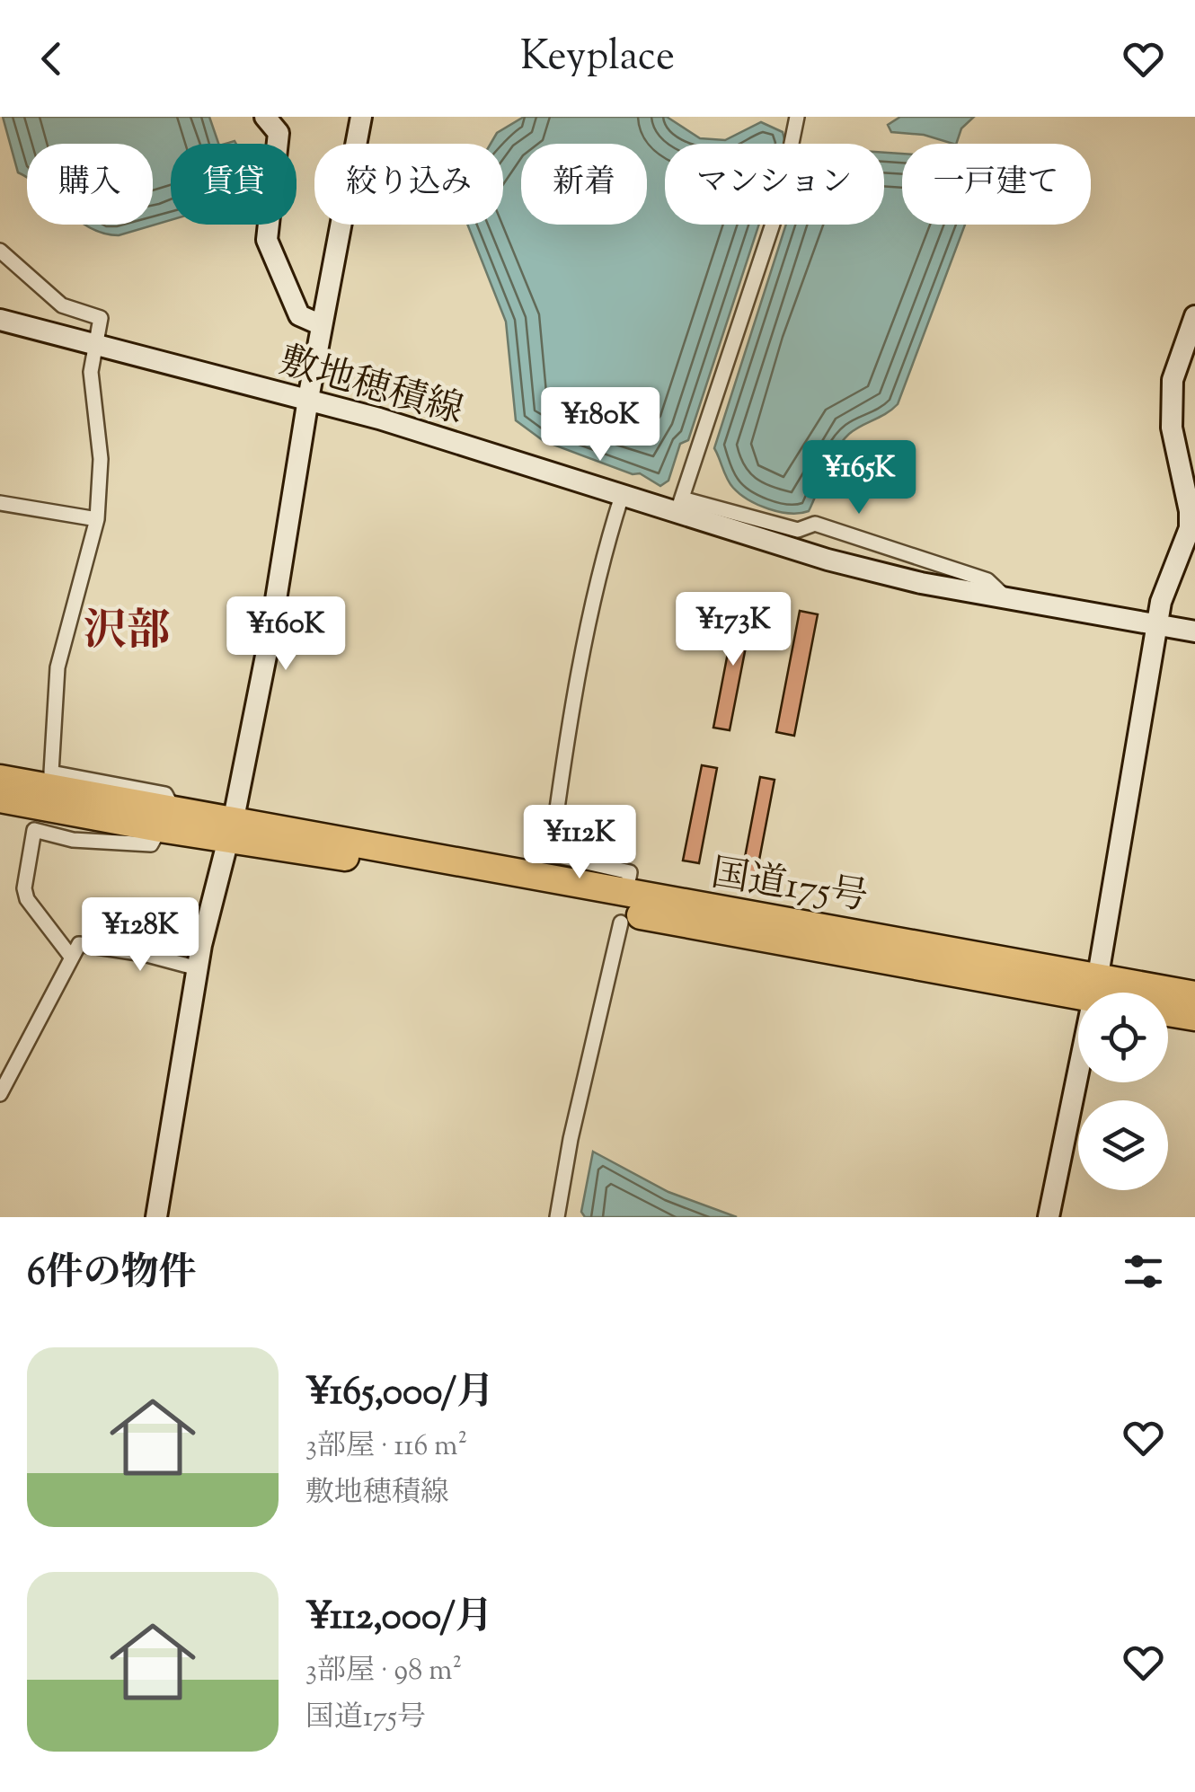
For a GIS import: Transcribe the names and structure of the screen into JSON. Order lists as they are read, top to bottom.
{
  "streets": {
    "highway": ["国道175号"],
    "main road": ["敷地穂積線"]
  },
  "districts": ["沢部"],
  "page": {
    "header": "Keyplace",
    "chip": [
      "購入",
      "賃貸",
      "絞り込み",
      "新着",
      "マンション",
      "一戸建て"
    ],
    "price": [
      "¥180K",
      "¥165K",
      "¥173K",
      "¥160K",
      "¥112K",
      "¥128K"
    ],
    "heading": "6件の物件",
    "list": [
      {
        "name": "¥165,000/月",
        "note": "3部屋 · 116 m² · 敷地穂積線"
      },
      {
        "name": "¥112,000/月",
        "note": "3部屋 · 98 m² · 国道175号"
      }
    ]
  }
}
